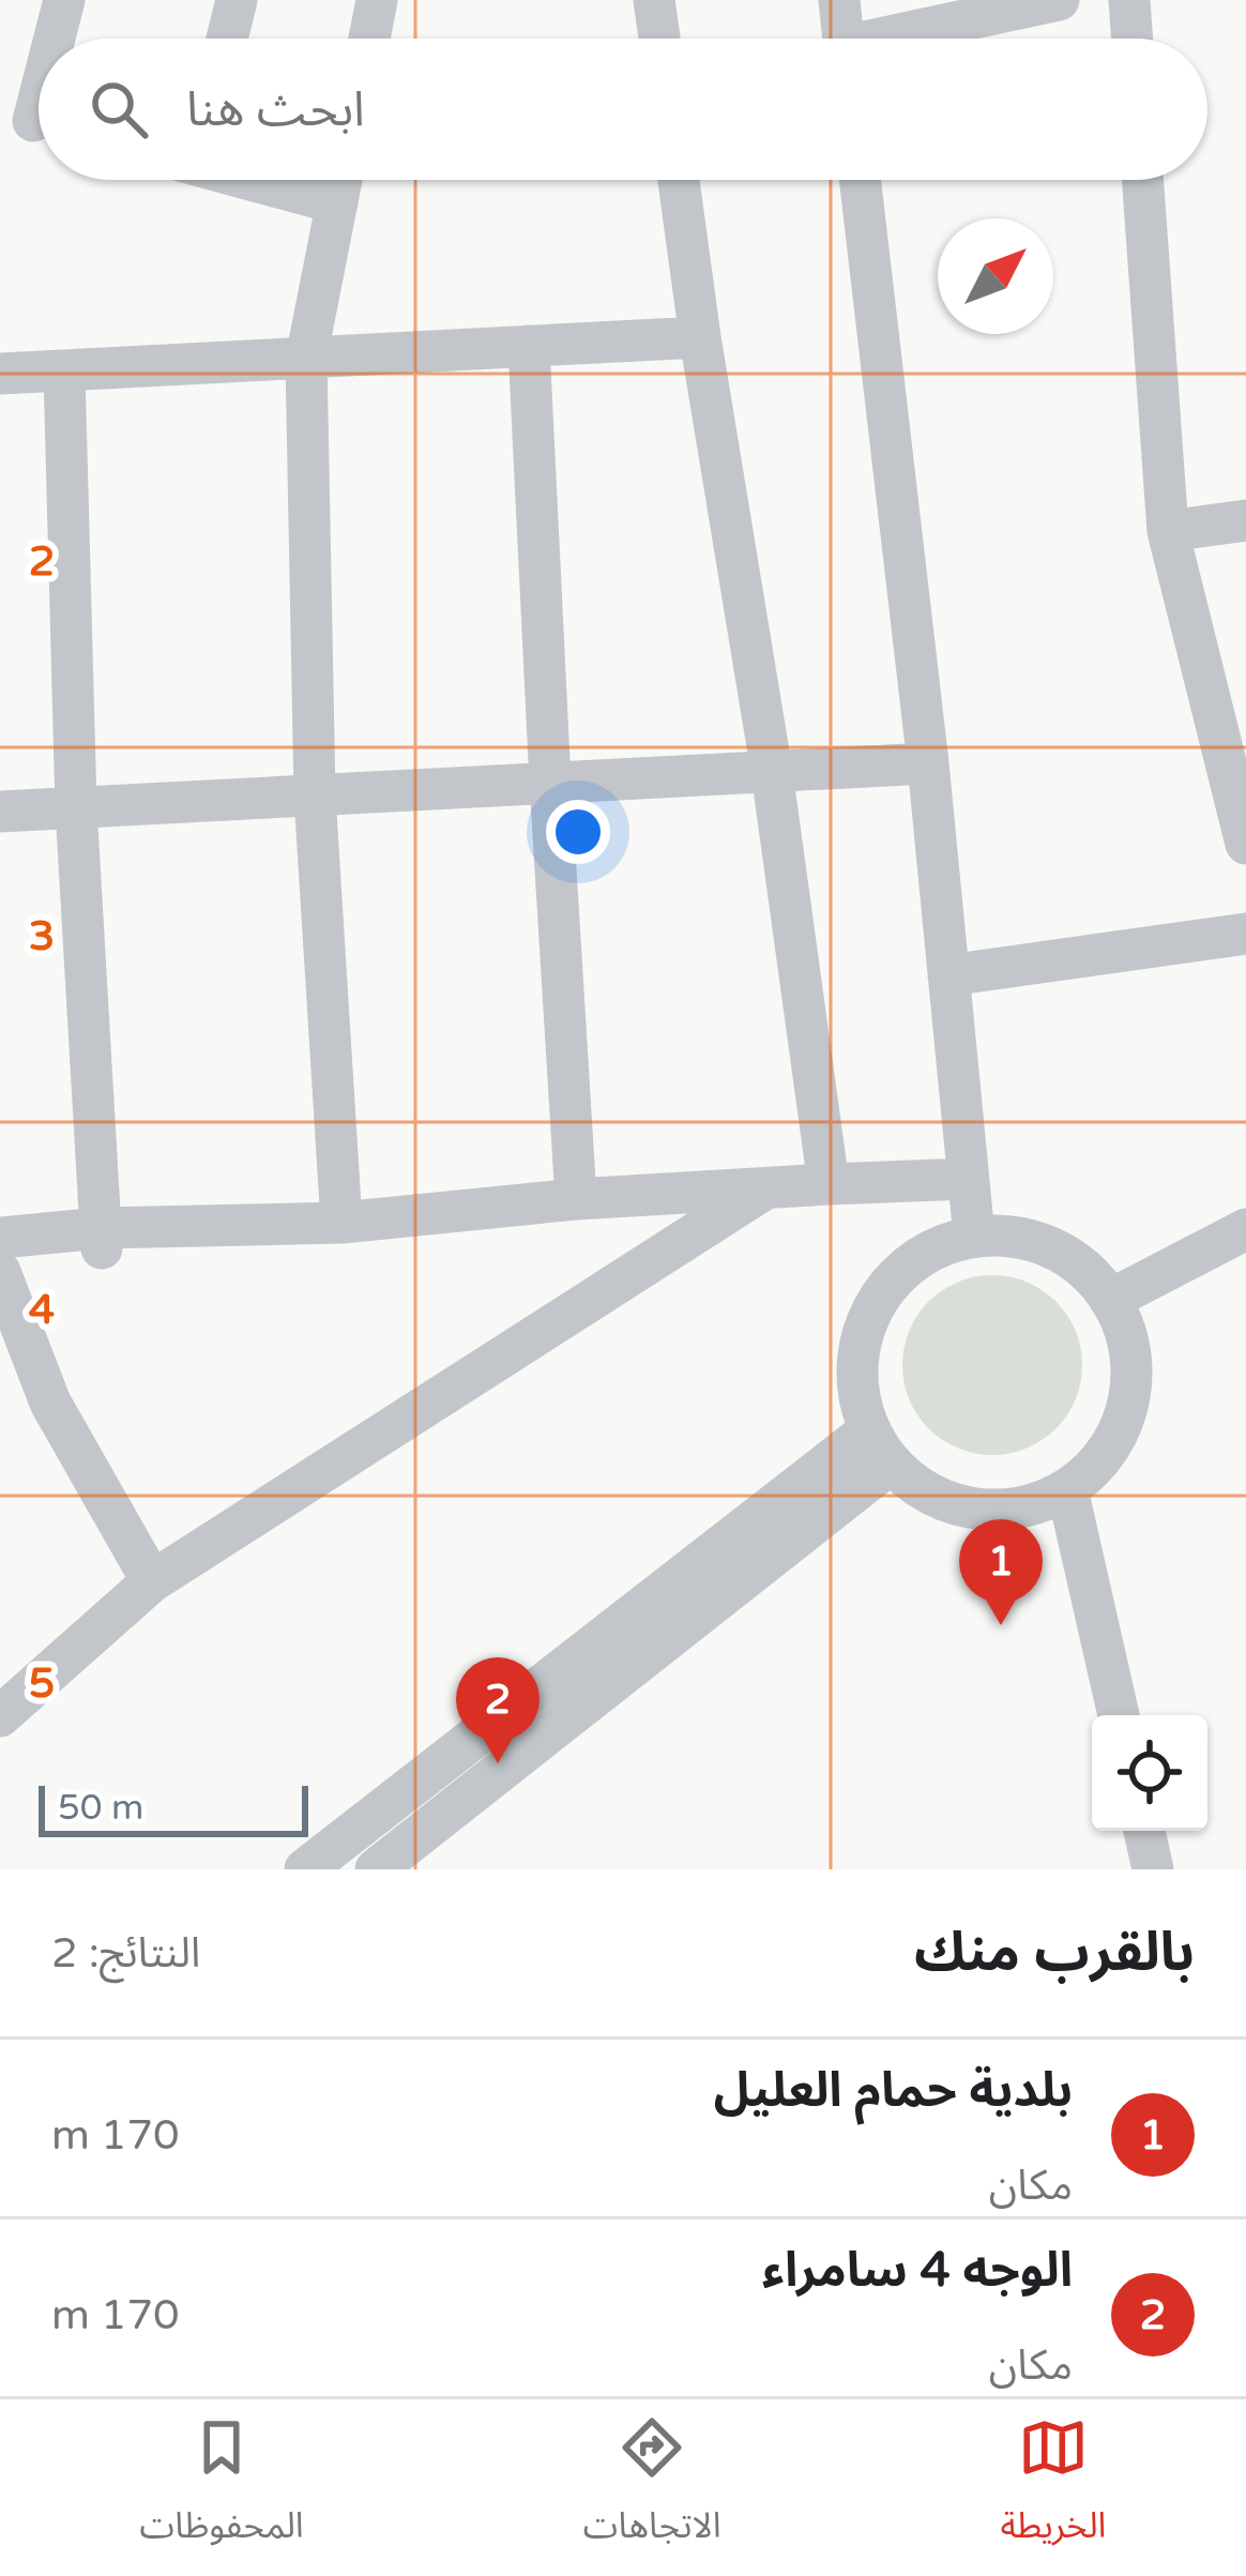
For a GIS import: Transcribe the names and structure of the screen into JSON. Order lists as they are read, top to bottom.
{
  "scale_bar": "50 m",
  "north": "top right",
  "page": {
    "search": "ابحث هنا",
    "pins": ["1", "2"],
    "scale": "50 m",
    "heading": ["بالقرب منك", "النتائج: 2"],
    "list": [
      {
        "mark": "1",
        "name": "بلدية حمام العليل",
        "note": "مكان",
        "value": "170 m"
      },
      {
        "mark": "2",
        "name": "الوجه 4 سامراء",
        "note": "مكان",
        "value": "170 m"
      }
    ],
    "nav": ["الخريطة", "الاتجاهات", "المحفوظات"]
  },
  "grid": {
    "rows": [
      "2",
      "3",
      "4",
      "5"
    ]
  }
}
